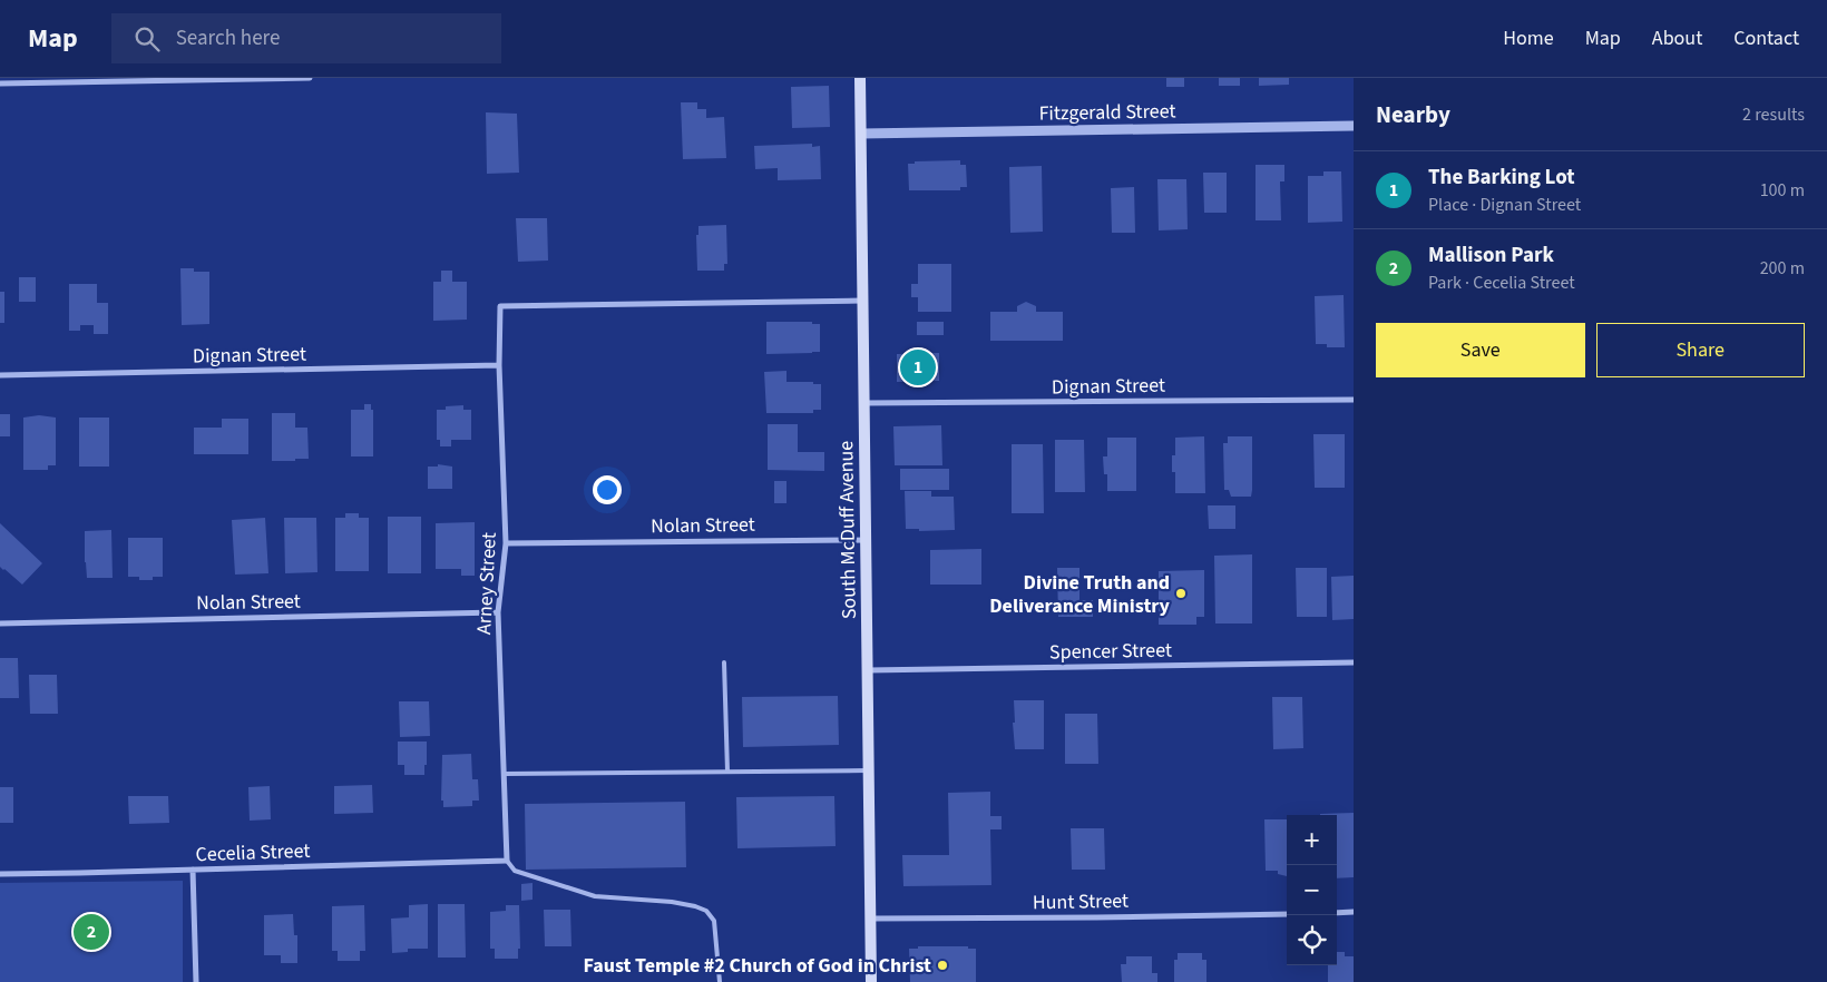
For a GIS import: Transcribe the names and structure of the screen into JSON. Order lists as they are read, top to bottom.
{
  "streets": {
    "main road": ["South McDuff Avenue"],
    "street": [
      "Fitzgerald Street",
      "Dignan Street",
      "Nolan Street",
      "Arney Street",
      "Spencer Street",
      "Cecelia Street",
      "Hunt Street"
    ]
  },
  "crossings": [
    ["Fitzgerald Street", "South McDuff Avenue"],
    ["Dignan Street", "South McDuff Avenue"],
    ["Dignan Street", "Arney Street"],
    ["Nolan Street", "South McDuff Avenue"],
    ["Nolan Street", "Arney Street"],
    ["South McDuff Avenue", "Arney Street"],
    ["South McDuff Avenue", "Spencer Street"],
    ["South McDuff Avenue", "Hunt Street"],
    ["Arney Street", "Cecelia Street"]
  ],
  "places": ["Divine Truth and Deliverance Ministry", "Faust Temple #2 Church of God in Christ"],
  "page": {
    "header": "Map",
    "search": "Search here",
    "nav": [
      "Home",
      "Map",
      "About",
      "Contact"
    ],
    "heading": ["Nearby", "2 results"],
    "list": [
      {
        "mark": "1",
        "name": "The Barking Lot",
        "note": "Place · Dignan Street",
        "value": "100 m"
      },
      {
        "mark": "2",
        "name": "Mallison Park",
        "note": "Park · Cecelia Street",
        "value": "200 m"
      }
    ],
    "buttons": ["Save", "Share"],
    "pins": ["1", "2"],
    "map_buttons": ["+", "−"]
  }
}
